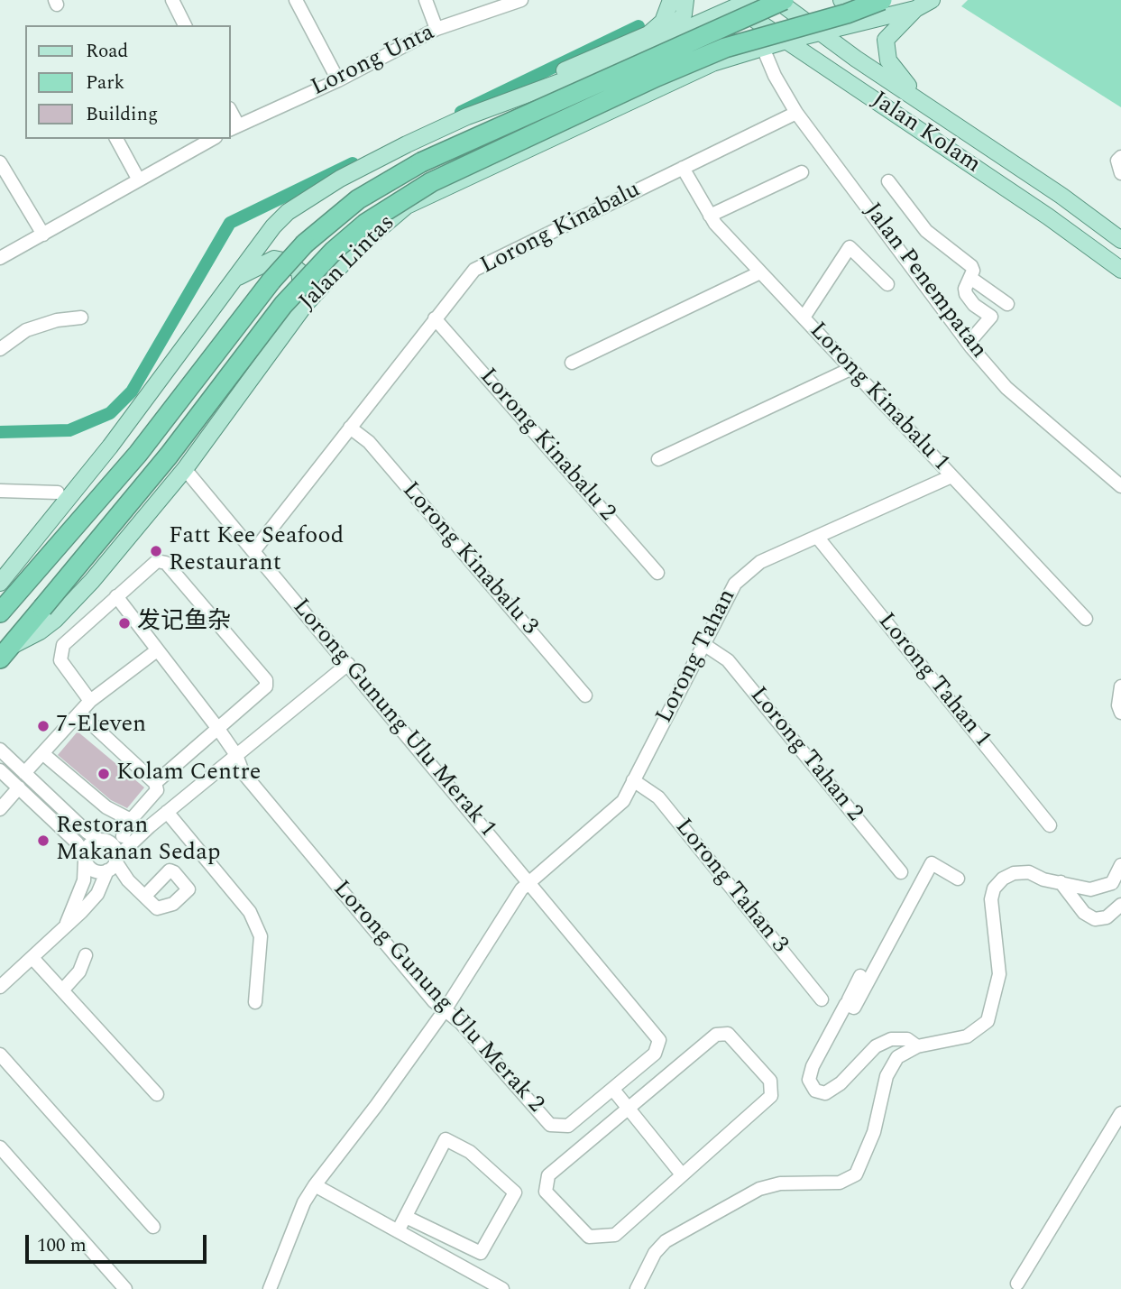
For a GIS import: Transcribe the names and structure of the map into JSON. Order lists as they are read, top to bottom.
{
  "streets": {
    "highway": ["Jalan Lintas"],
    "main road": ["Jalan Kolam"],
    "street": [
      "Lorong Unta",
      "Lorong Kinabalu",
      "Jalan Penempatan",
      "Lorong Kinabalu 1",
      "Lorong Kinabalu 2",
      "Lorong Kinabalu 3",
      "Lorong Tahan",
      "Lorong Tahan 1",
      "Lorong Gunung Ulu Merak 1",
      "Lorong Tahan 2",
      "Lorong Tahan 3",
      "Lorong Gunung Ulu Merak 2"
    ]
  },
  "crossings": [
    ["Jalan Kolam", "Jalan Lintas"],
    ["Lorong Kinabalu", "Jalan Penempatan"],
    ["Lorong Kinabalu", "Lorong Kinabalu 1"],
    ["Lorong Kinabalu", "Lorong Kinabalu 2"],
    ["Lorong Kinabalu", "Lorong Kinabalu 3"],
    ["Lorong Kinabalu", "Lorong Gunung Ulu Merak 1"],
    ["Jalan Lintas", "Jalan Penempatan"],
    ["Jalan Lintas", "Lorong Gunung Ulu Merak 1"],
    ["Lorong Kinabalu 1", "Lorong Tahan"],
    ["Lorong Tahan", "Lorong Tahan 1"],
    ["Lorong Tahan", "Lorong Gunung Ulu Merak 1"],
    ["Lorong Tahan", "Lorong Tahan 2"],
    ["Lorong Tahan", "Lorong Tahan 3"],
    ["Lorong Tahan", "Lorong Gunung Ulu Merak 2"],
    ["Lorong Gunung Ulu Merak 1", "Lorong Gunung Ulu Merak 2"]
  ],
  "places": [
    "Fatt Kee Seafood Restaurant",
    "发记鱼杂",
    "7-Eleven",
    "Kolam Centre",
    "Restoran Makanan Sedap"
  ],
  "legend": ["Road", "Park", "Building"],
  "scale_bar": "100 m"
}
